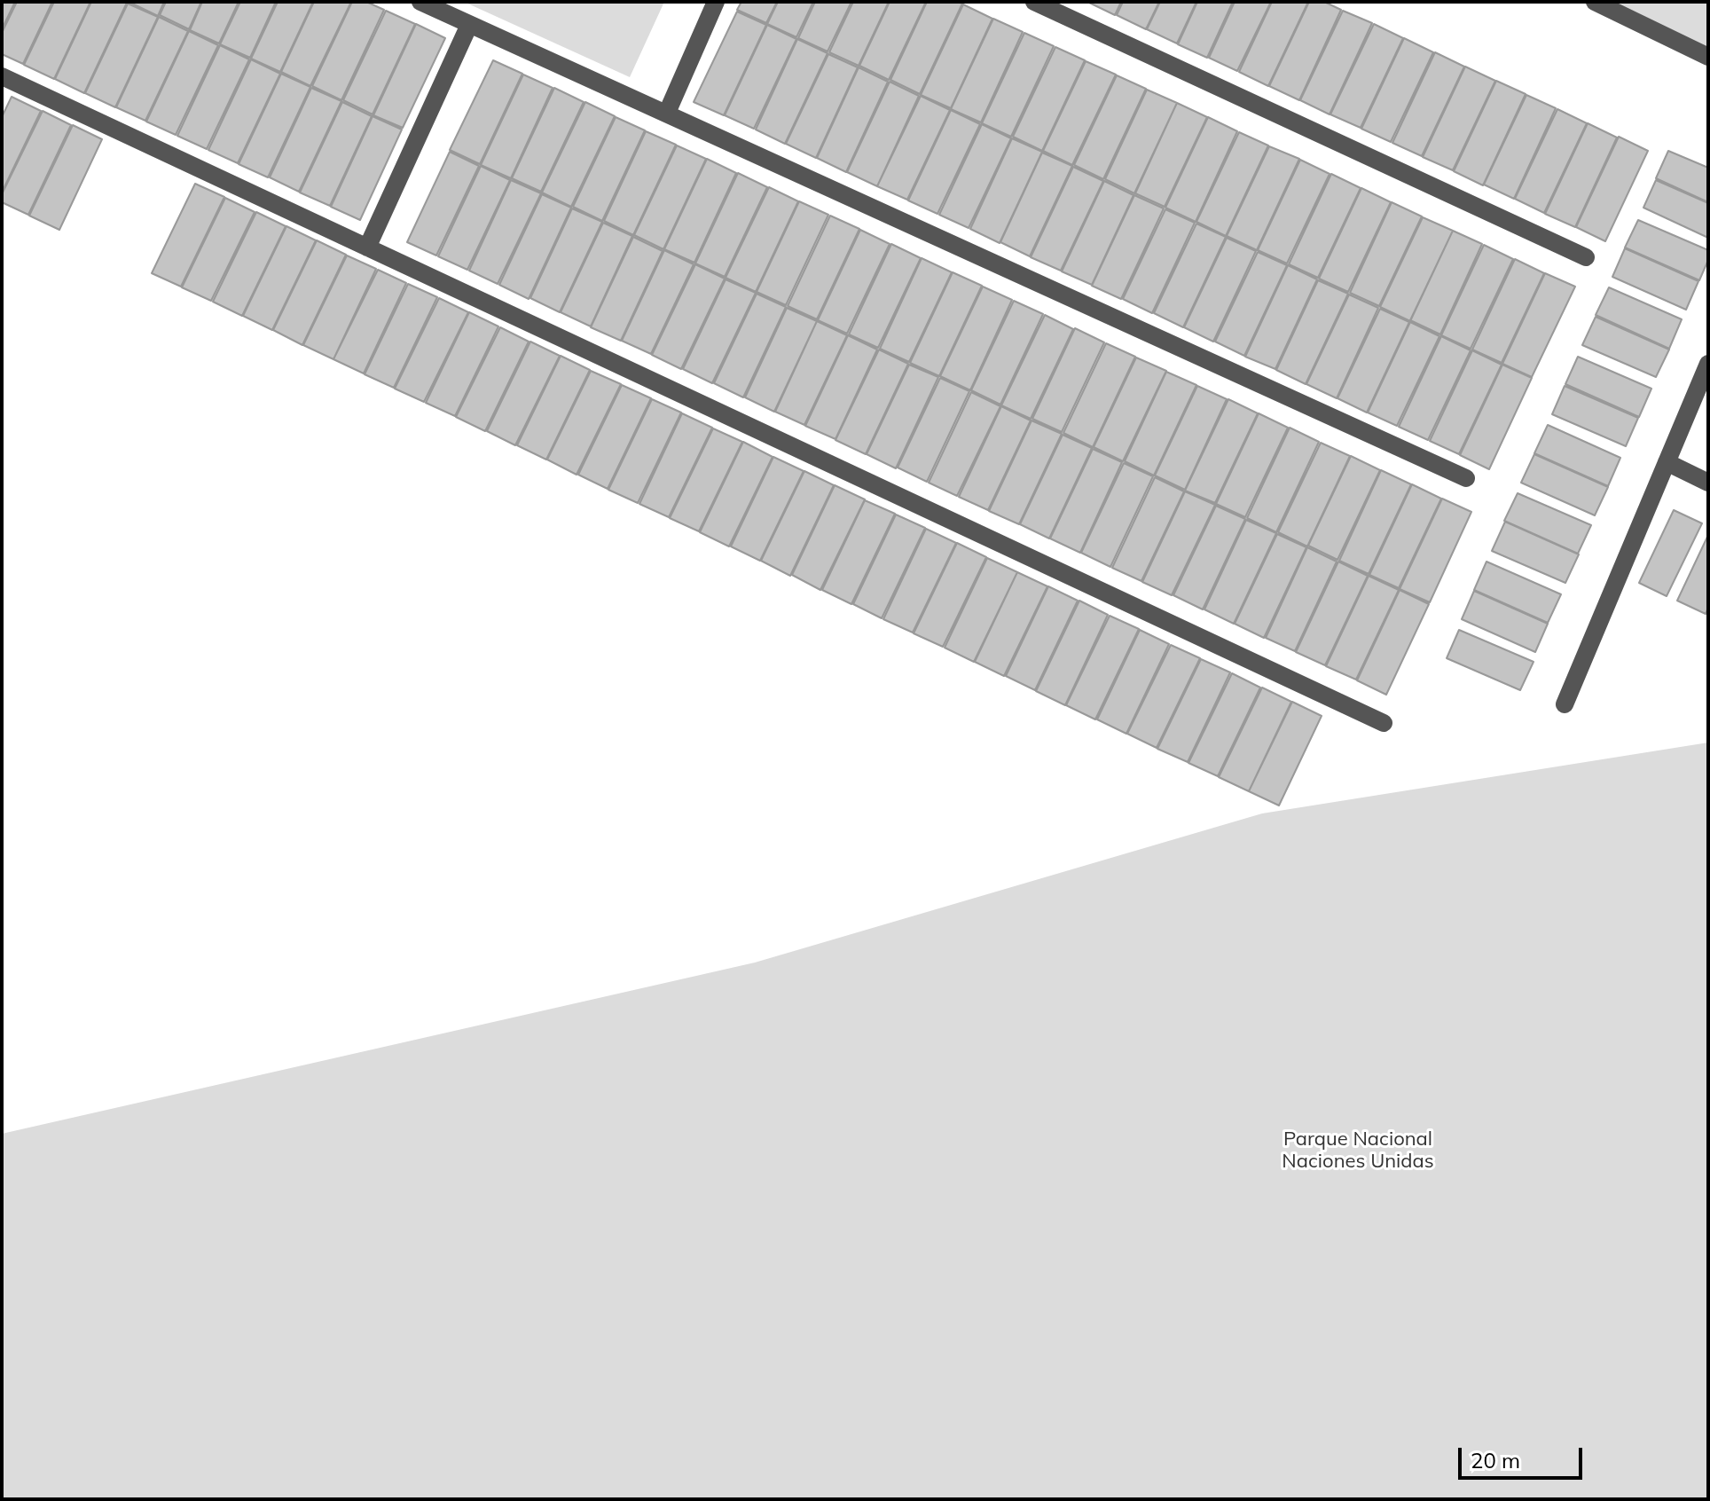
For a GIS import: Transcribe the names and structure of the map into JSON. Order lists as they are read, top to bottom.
{
  "parks": ["Parque Nacional Naciones Unidas"],
  "scale_bar": "20 m"
}
